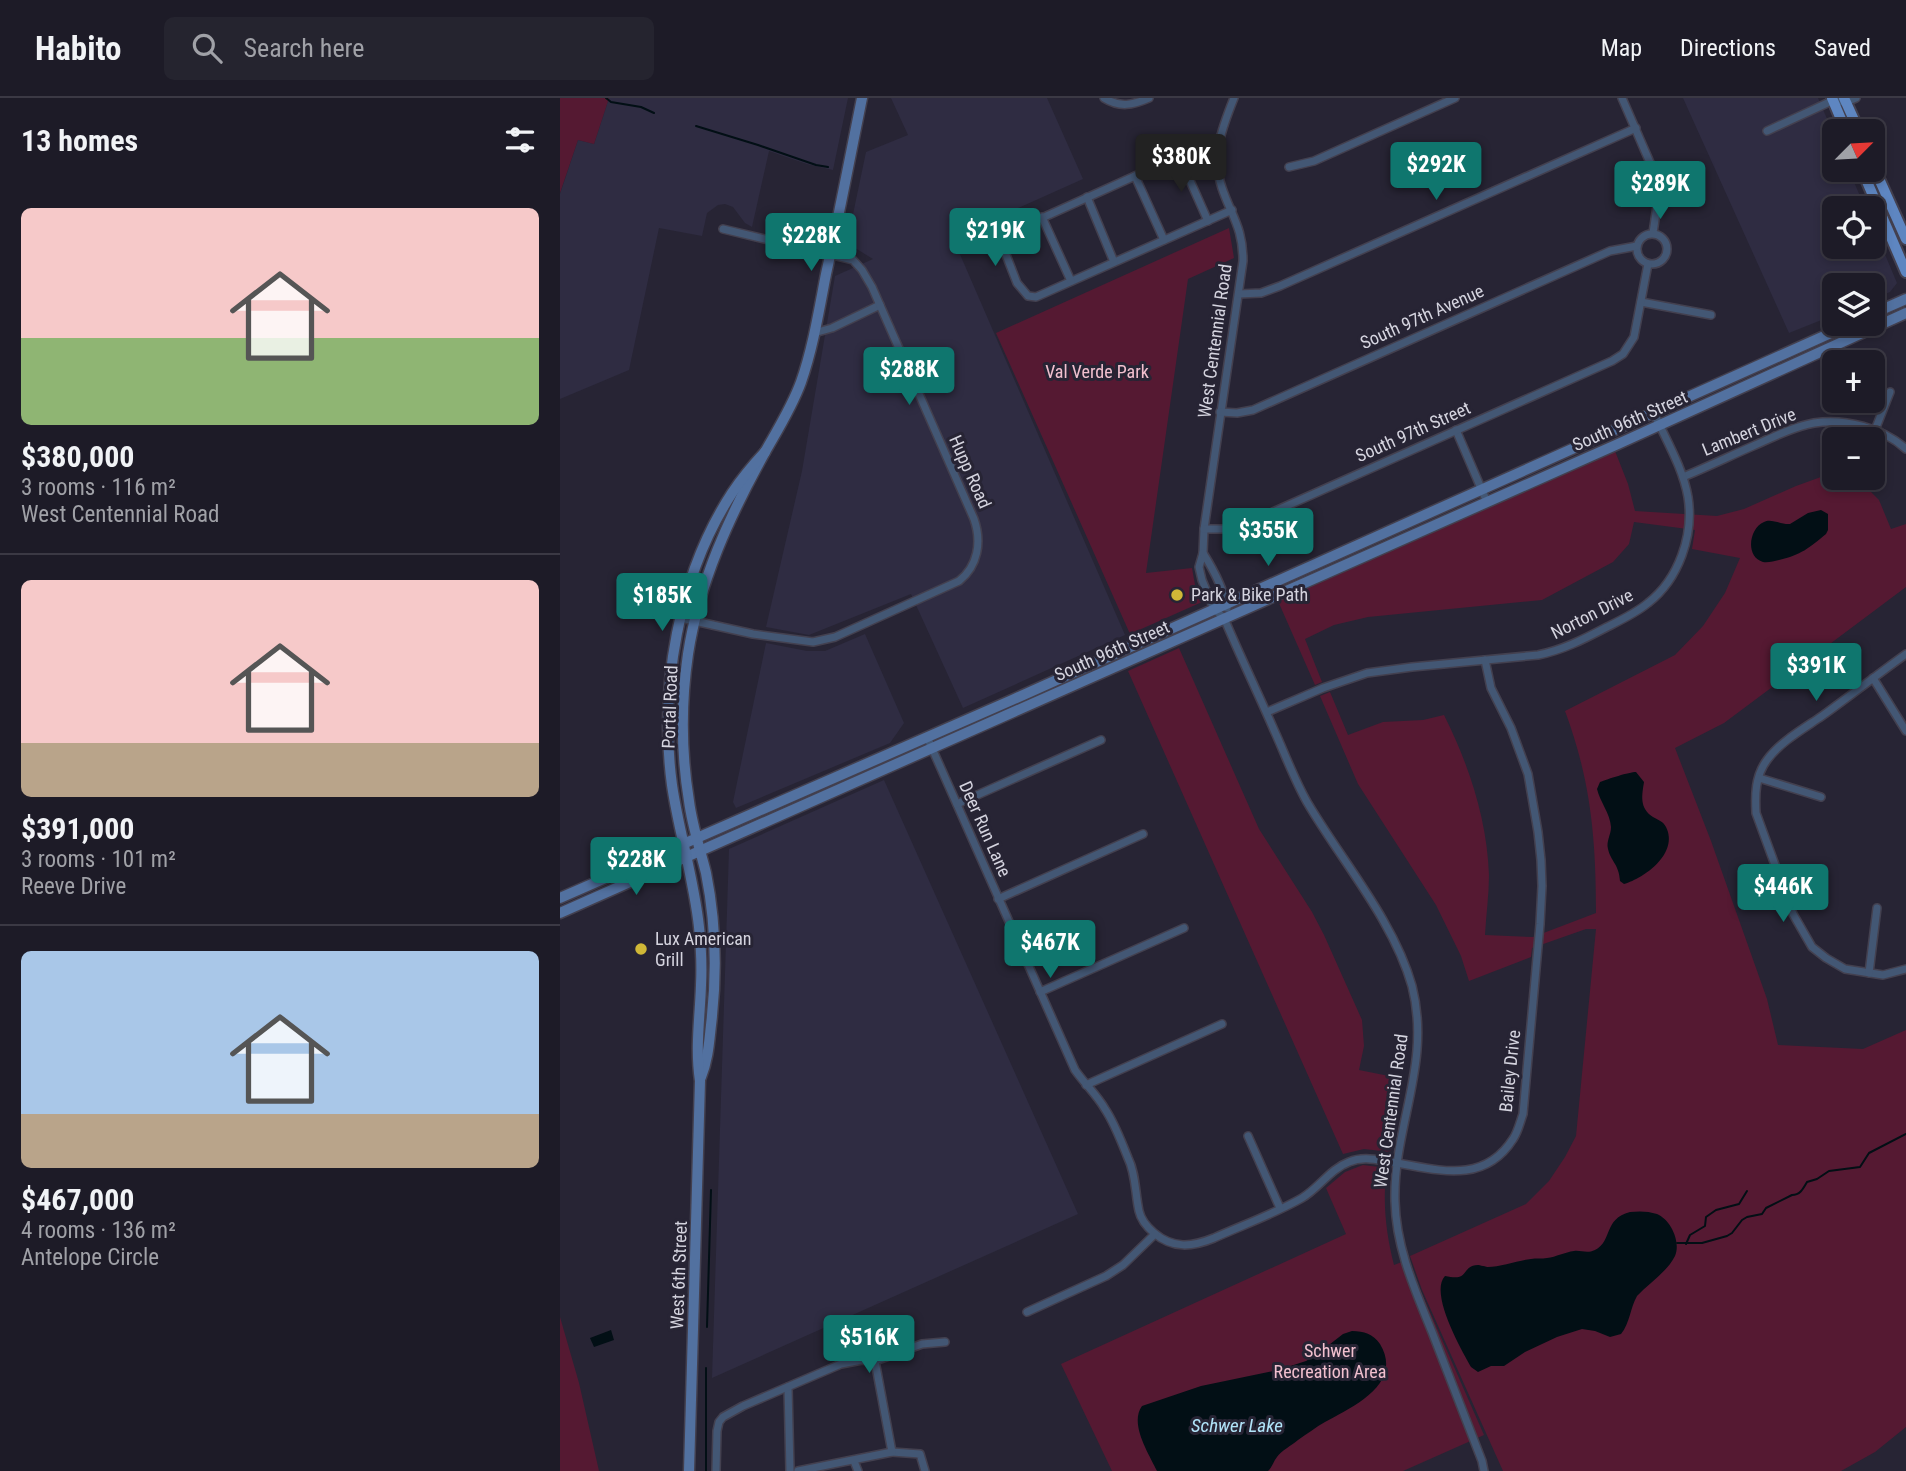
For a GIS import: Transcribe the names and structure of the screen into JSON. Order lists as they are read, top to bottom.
{
  "streets": {
    "main road": ["South 96th Street", "Portal Road", "West 6th Street"],
    "street": [
      "South 97th Avenue",
      "West Centennial Road",
      "South 97th Street",
      "Lambert Drive",
      "Hupp Road",
      "Norton Drive",
      "Deer Run Lane",
      "Bailey Drive"
    ]
  },
  "crossings": [
    ["South 97th Avenue", "West Centennial Road"],
    ["West Centennial Road", "South 96th Street"],
    ["West Centennial Road", "South 97th Street"],
    ["West Centennial Road", "Norton Drive"],
    ["West Centennial Road", "Bailey Drive"],
    ["South 96th Street", "Norton Drive"],
    ["South 96th Street", "Portal Road"],
    ["South 96th Street", "Deer Run Lane"],
    ["South 96th Street", "West 6th Street"],
    ["Lambert Drive", "Norton Drive"],
    ["Hupp Road", "Portal Road"],
    ["Norton Drive", "Bailey Drive"],
    ["Portal Road", "West 6th Street"],
    ["Deer Run Lane", "Bailey Drive"]
  ],
  "water": ["Schwer Lake"],
  "parks": ["Val Verde Park", "Schwer Recreation Area"],
  "places": ["Park & Bike Path", "Lux American Grill"],
  "north": "top right",
  "page": {
    "header": "Habito",
    "search": "Search here",
    "nav": ["Map", "Directions", "Saved"],
    "heading": "13 homes",
    "map_buttons": ["+", "−"],
    "price": [
      "$380K",
      "$292K",
      "$289K",
      "$219K",
      "$228K",
      "$288K",
      "$355K",
      "$185K",
      "$391K",
      "$228K",
      "$446K",
      "$467K",
      "$516K"
    ],
    "list": [
      {
        "name": "$380,000",
        "note": "3 rooms · 116 m² · West Centennial Road"
      },
      {
        "name": "$391,000",
        "note": "3 rooms · 101 m² · Reeve Drive"
      },
      {
        "name": "$467,000",
        "note": "4 rooms · 136 m² · Antelope Circle"
      }
    ]
  }
}
